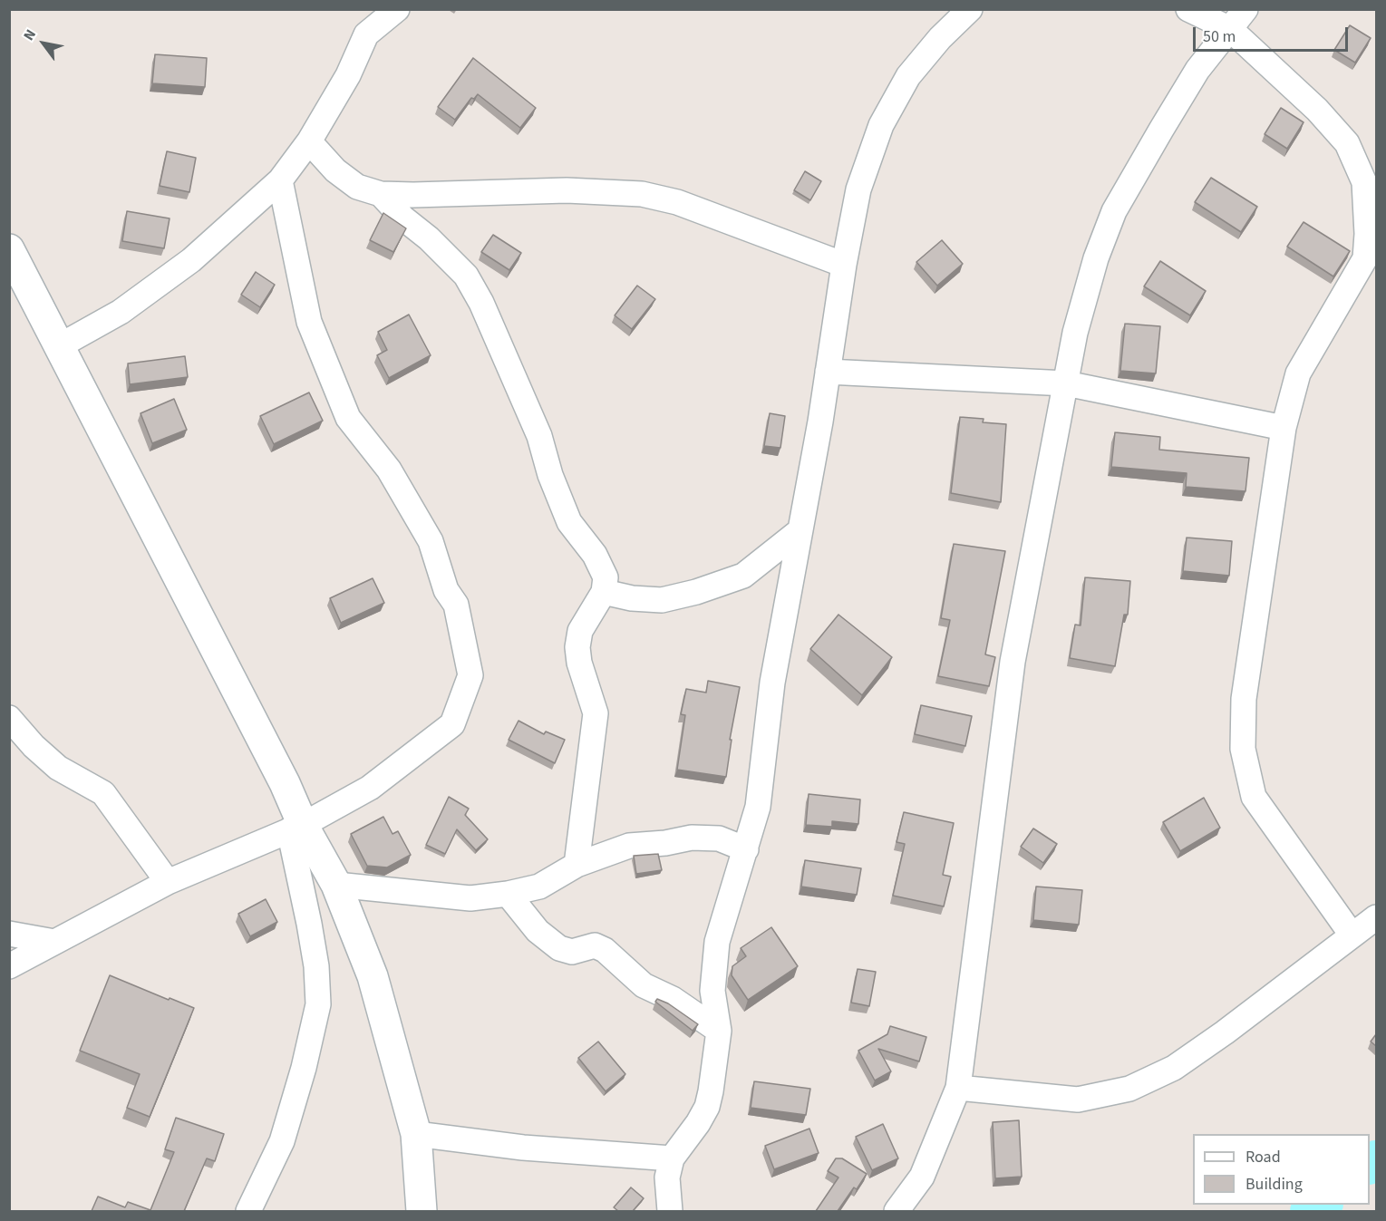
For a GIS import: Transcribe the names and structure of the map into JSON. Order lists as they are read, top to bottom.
{
  "legend": ["Road", "Building"],
  "scale_bar": "50 m",
  "north": "top left"
}
